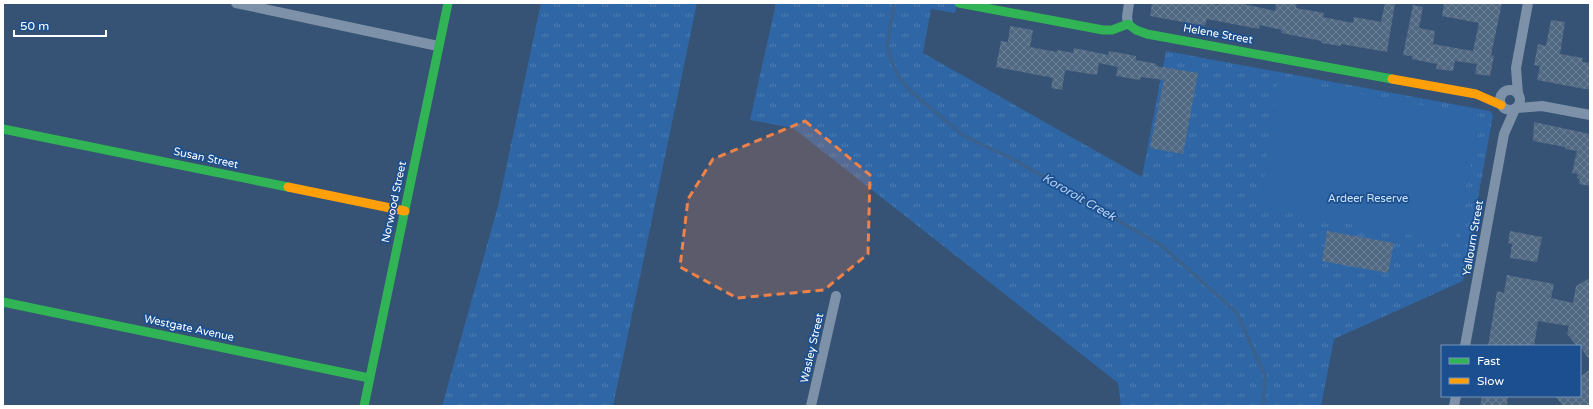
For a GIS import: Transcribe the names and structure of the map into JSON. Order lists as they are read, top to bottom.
{
  "streets": {
    "street": [
      "Helene Street",
      "Susan Street",
      "Norwood Street",
      "Yallourn Street",
      "Westgate Avenue",
      "Wasley Street"
    ]
  },
  "crossings": [
    ["Helene Street", "Yallourn Street"],
    ["Susan Street", "Norwood Street"],
    ["Norwood Street", "Westgate Avenue"]
  ],
  "water": ["Kororoit Creek"],
  "parks": ["Ardeer Reserve"],
  "legend": ["Fast", "Slow"],
  "scale_bar": "50 m"
}
